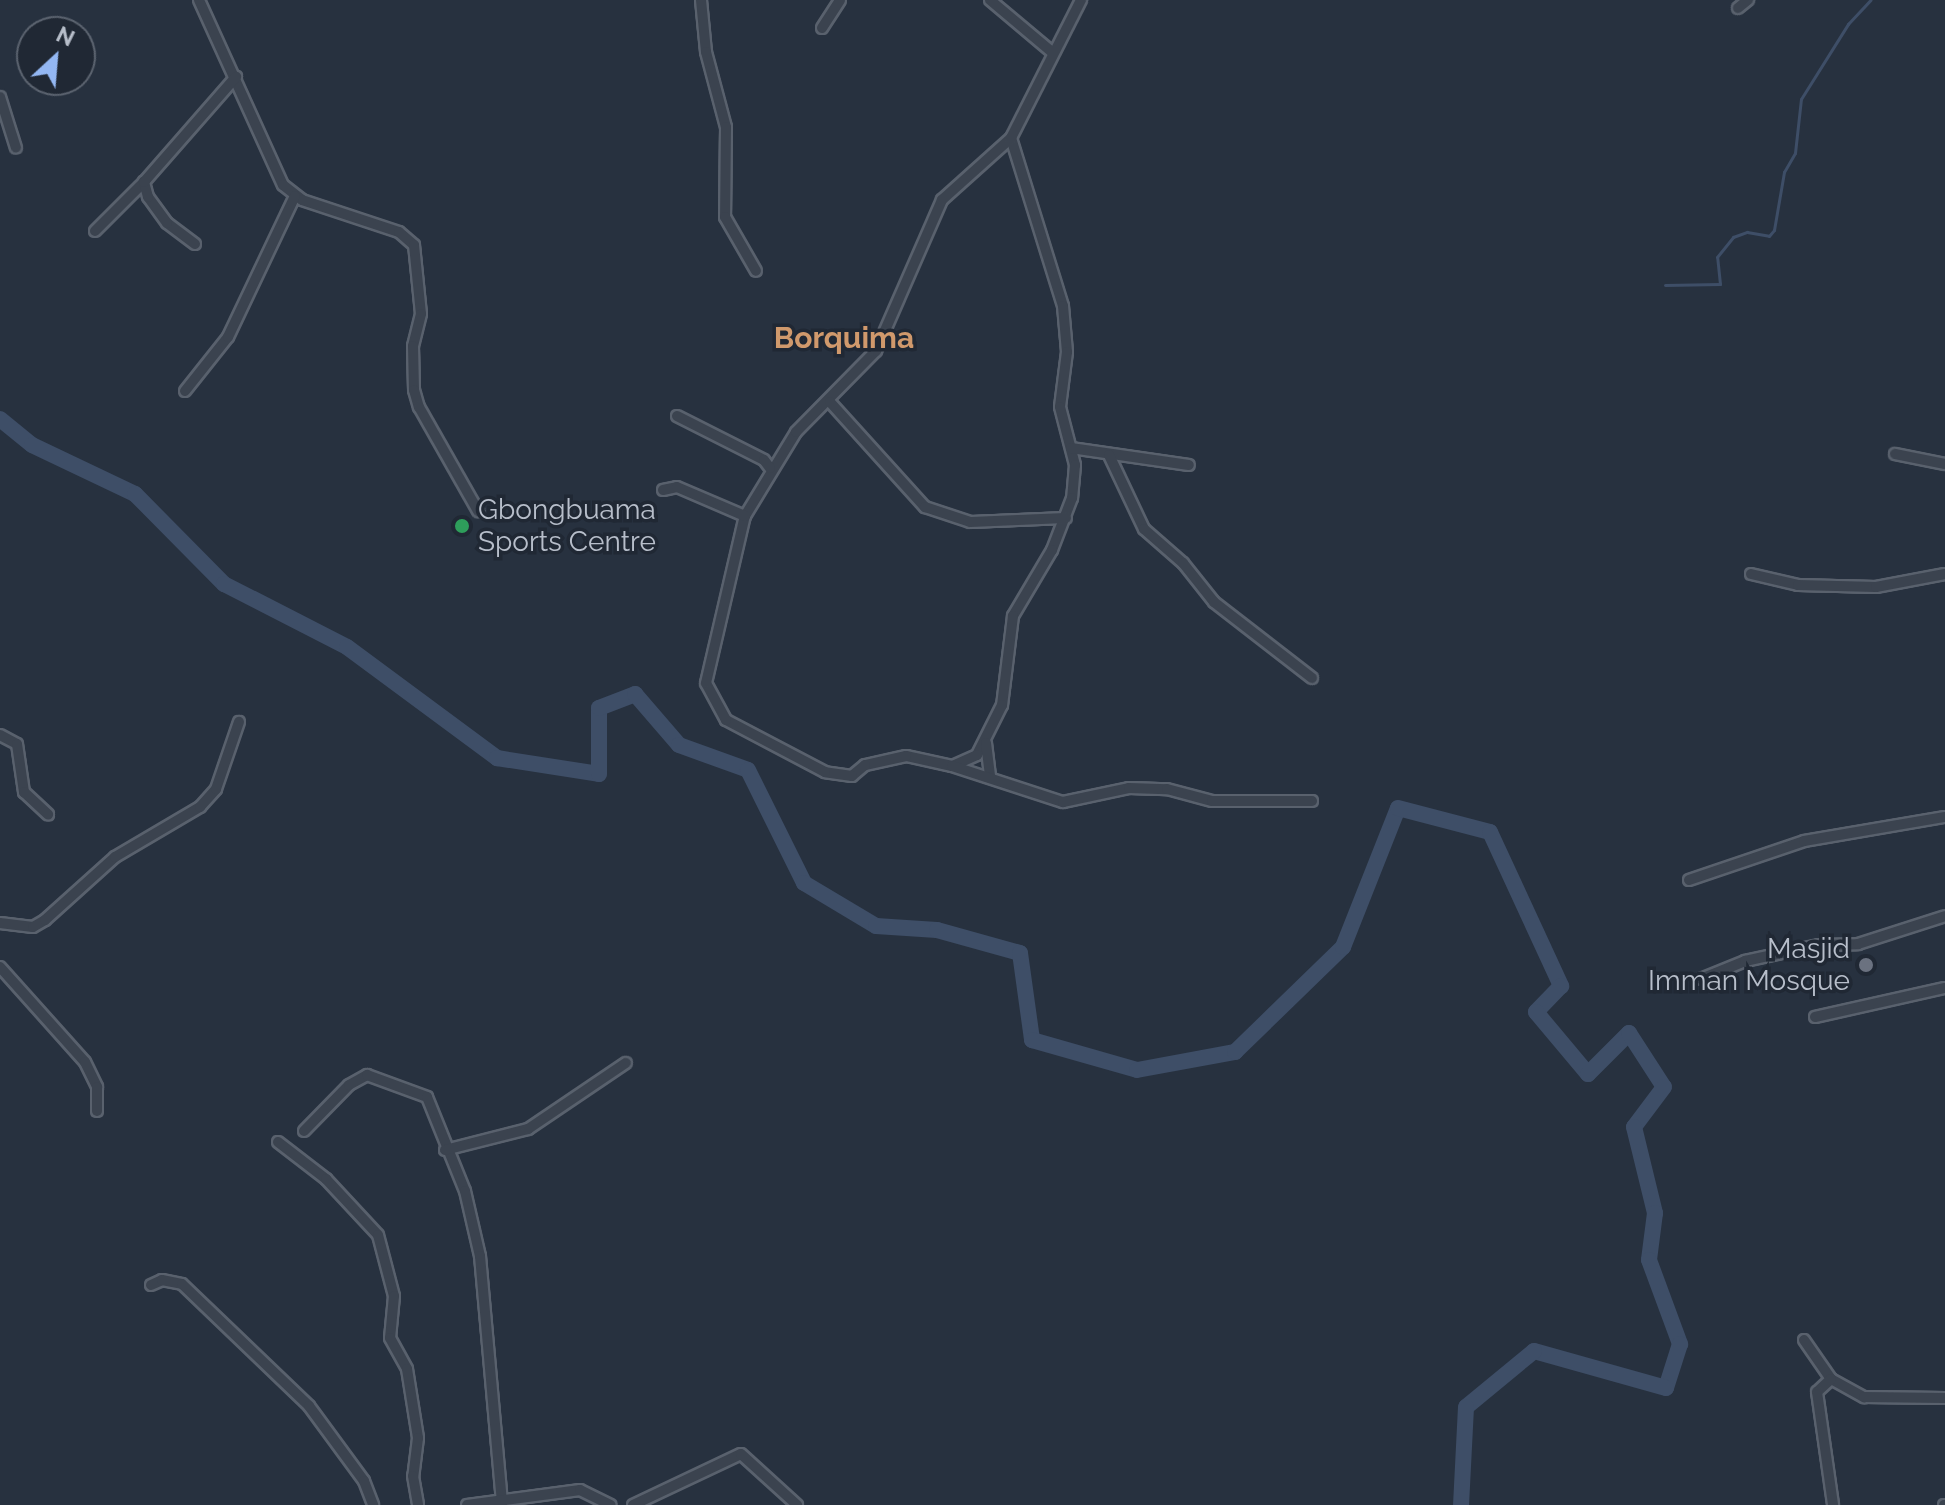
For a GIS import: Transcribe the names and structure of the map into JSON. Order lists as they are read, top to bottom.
{
  "districts": ["Borquima"],
  "places": ["Gbongbuama Sports Centre", "Masjid Imman Mosque"],
  "north": "top right"
}
